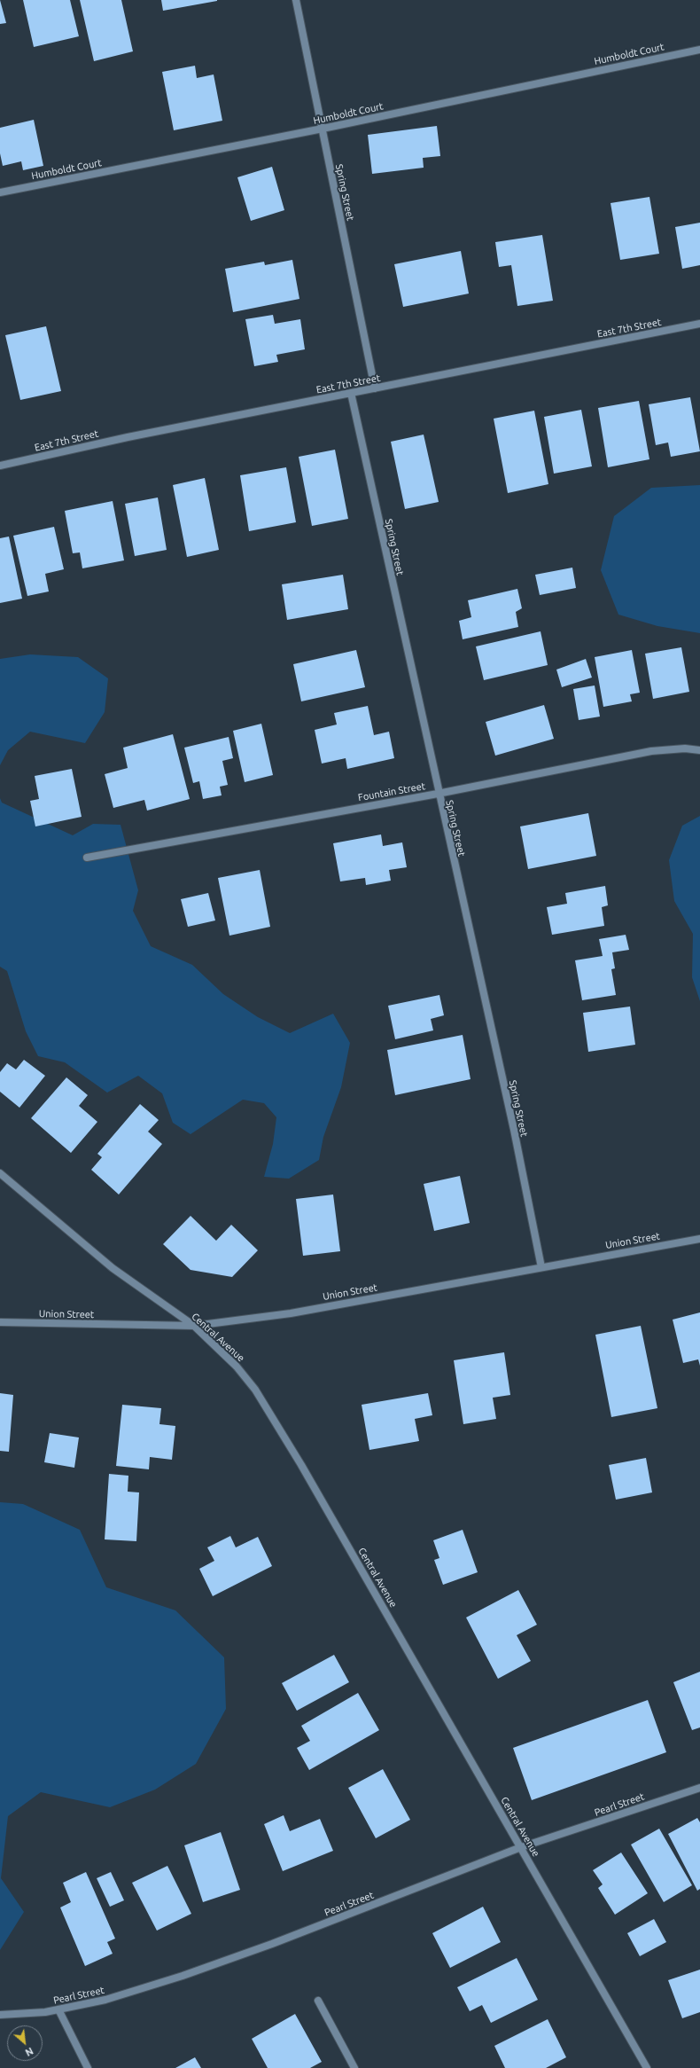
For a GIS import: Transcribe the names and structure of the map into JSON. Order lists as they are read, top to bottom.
{
  "streets": {
    "street": [
      "Humboldt Court",
      "Spring Street",
      "East 7th Street",
      "Fountain Street",
      "Union Street",
      "Central Avenue",
      "Pearl Street"
    ]
  },
  "crossings": [
    ["Humboldt Court", "Spring Street"],
    ["Spring Street", "East 7th Street"],
    ["Spring Street", "Fountain Street"],
    ["Spring Street", "Union Street"],
    ["Union Street", "Central Avenue"],
    ["Central Avenue", "Pearl Street"]
  ],
  "north": "bottom right"
}
